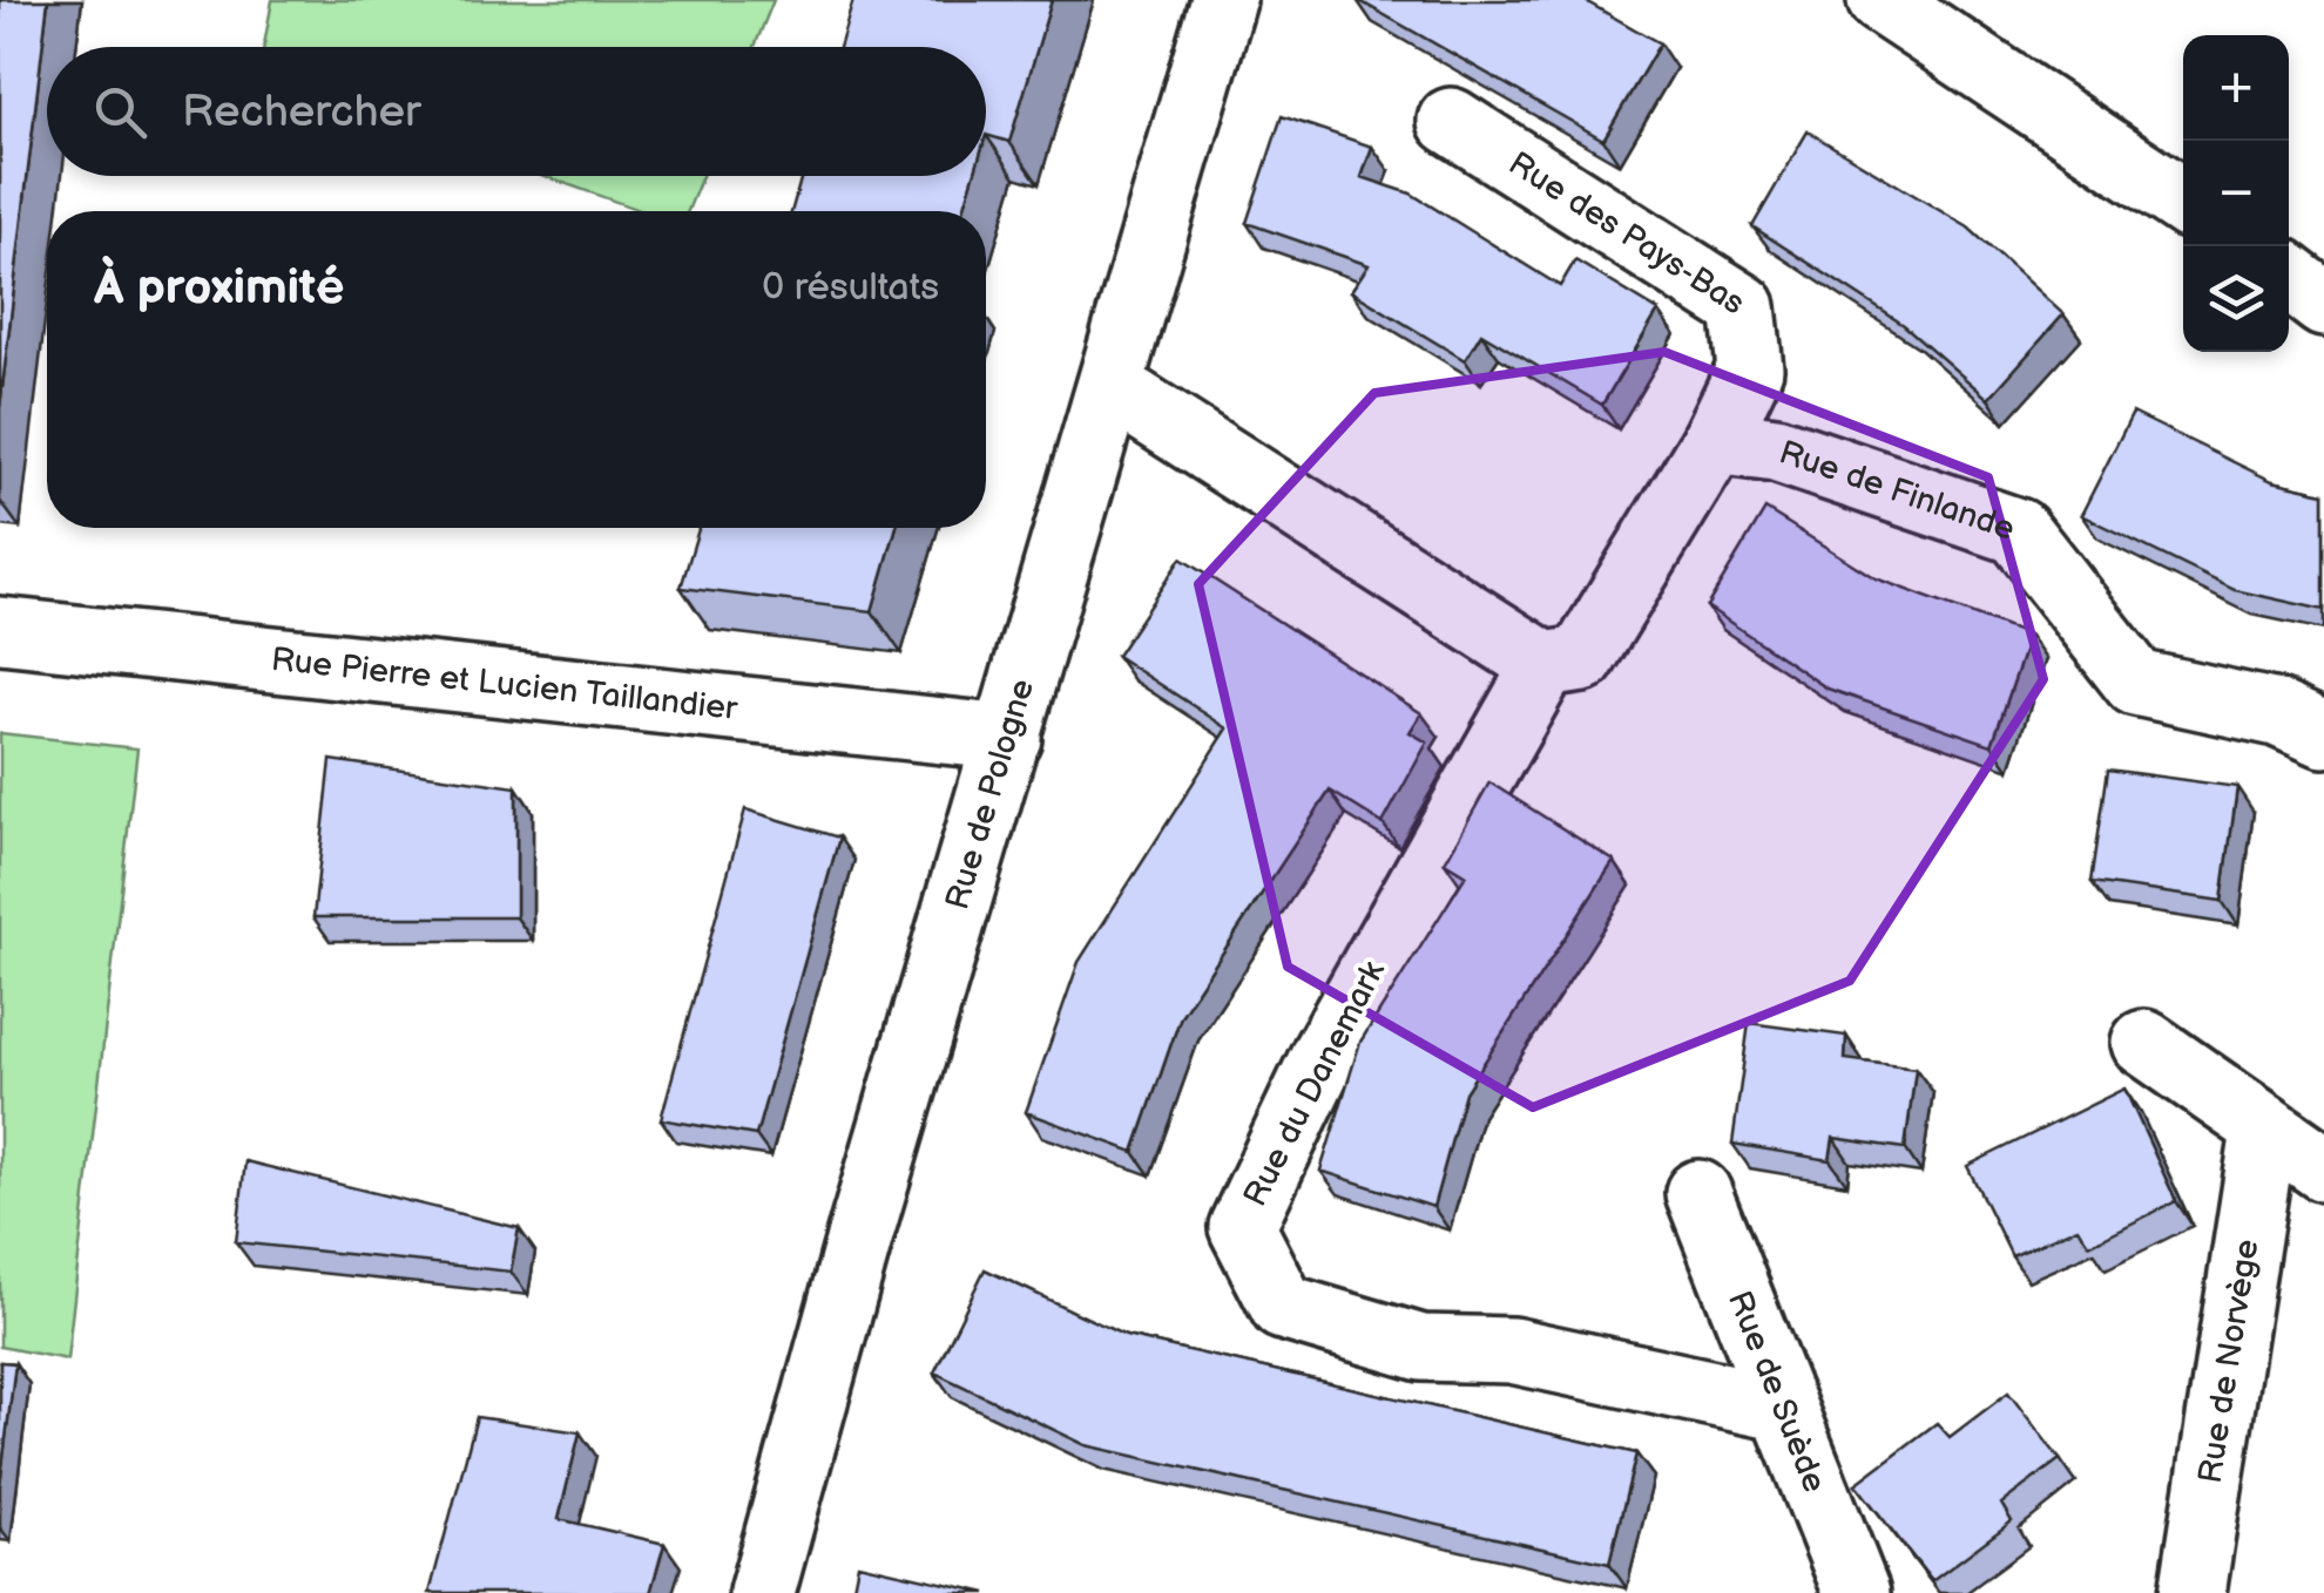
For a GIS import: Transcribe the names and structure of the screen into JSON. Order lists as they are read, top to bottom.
{
  "streets": {
    "street": [
      "Rue des Pays-Bas",
      "Rue de Finlande",
      "Rue Pierre et Lucien Taillandier",
      "Rue de Pologne",
      "Rue du Danemark",
      "Rue de Norvège",
      "Rue de Suède"
    ]
  },
  "crossings": [
    ["Rue des Pays-Bas", "Rue de Finlande"],
    ["Rue Pierre et Lucien Taillandier", "Rue de Pologne"],
    ["Rue du Danemark", "Rue de Suède"]
  ],
  "page": {
    "map_buttons": ["+", "−"],
    "search": "Rechercher",
    "heading": ["À proximité", "0 résultats"]
  }
}
